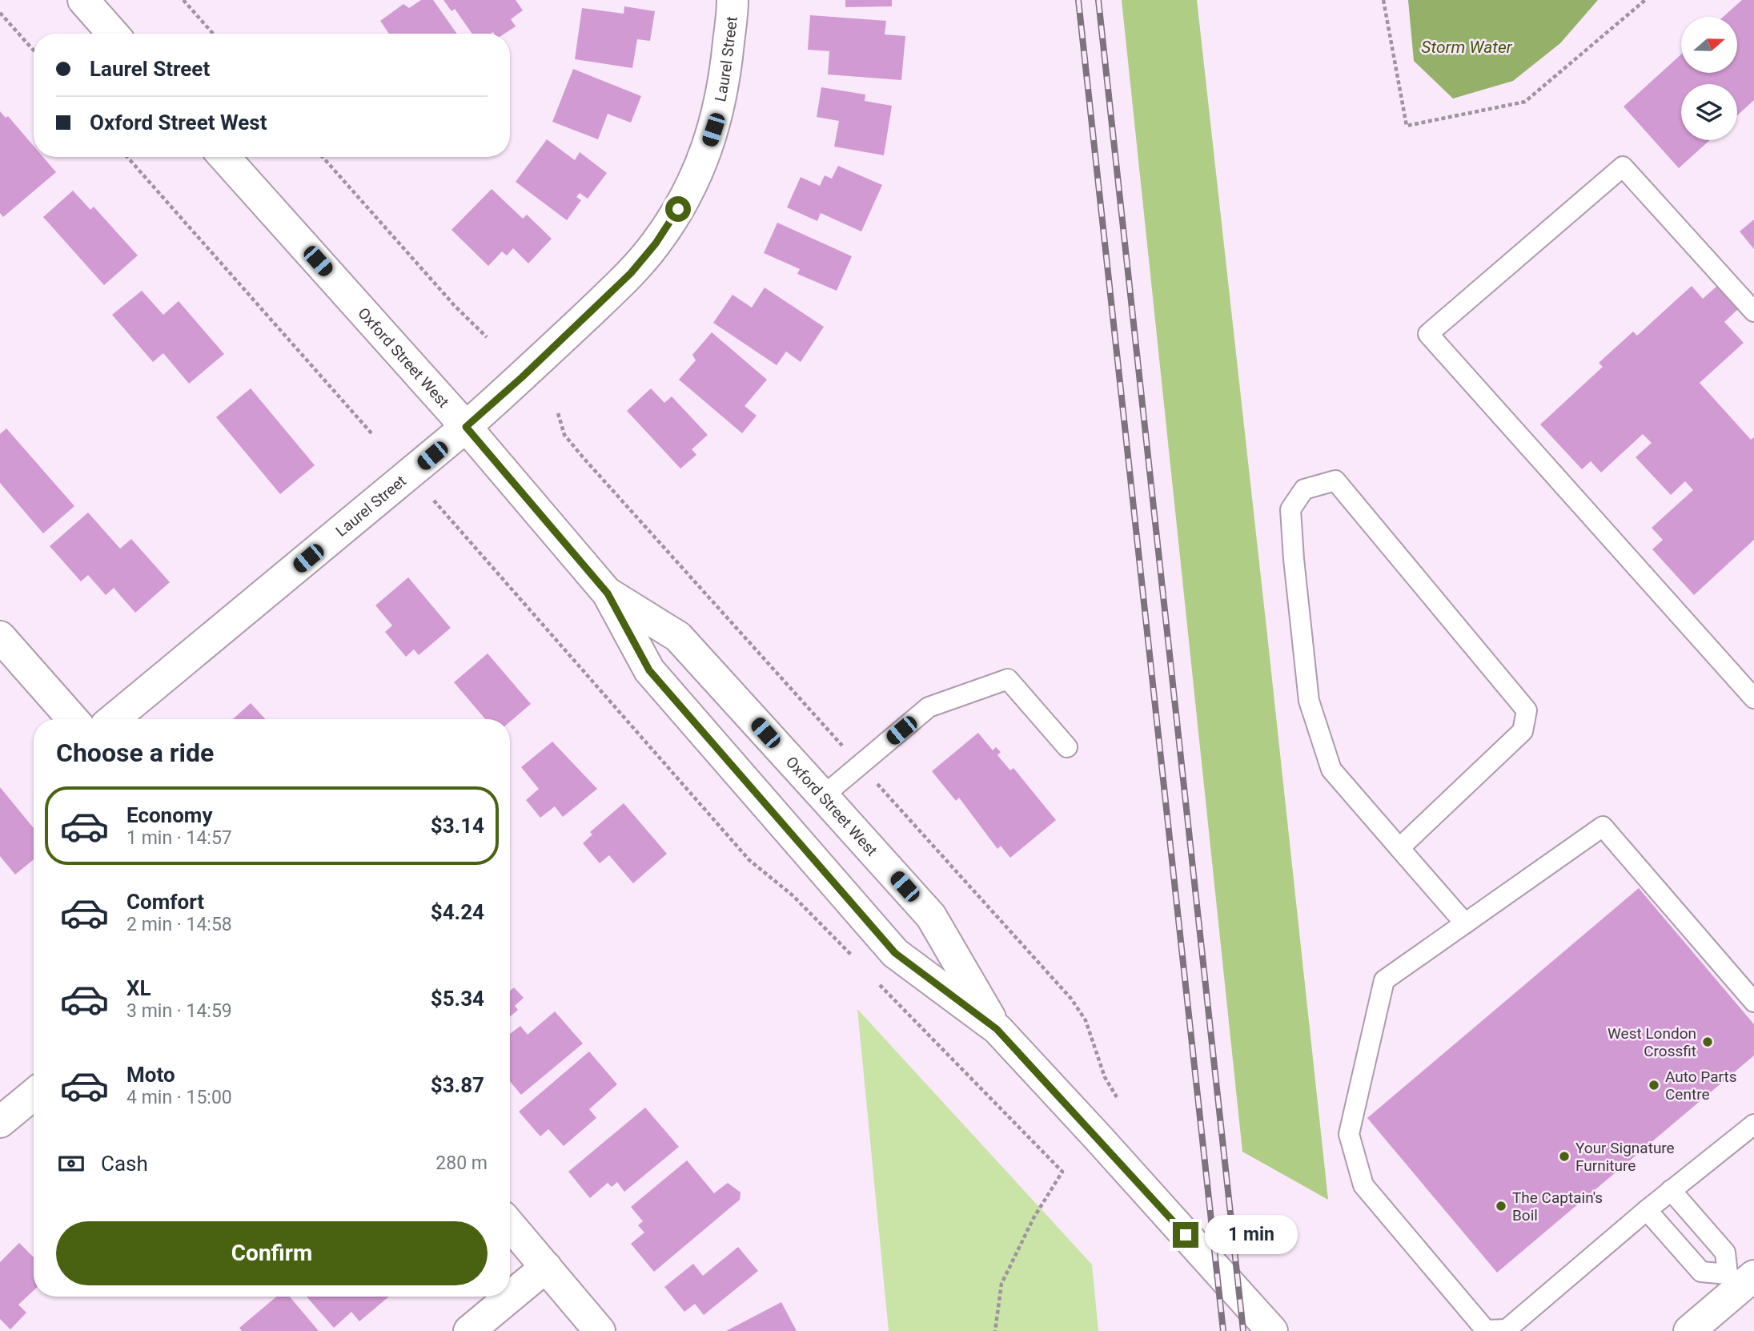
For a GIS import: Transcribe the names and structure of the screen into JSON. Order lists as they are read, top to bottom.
{
  "streets": {
    "main road": ["Laurel Street", "Oxford Street West"]
  },
  "crossings": [
    ["Laurel Street", "Oxford Street West"]
  ],
  "water": ["Storm Water"],
  "places": [
    "West London Crossfit",
    "Auto Parts Centre",
    "Your Signature Furniture",
    "The Captain's Boil"
  ],
  "north": "right",
  "page": {
    "banner": ["Laurel Street", "Oxford Street West"],
    "heading": "Choose a ride",
    "list": [
      {
        "name": "Economy",
        "note": "1 min · 14:57",
        "value": "$3.14"
      },
      {
        "name": "Comfort",
        "note": "2 min · 14:58",
        "value": "$4.24"
      },
      {
        "name": "XL",
        "note": "3 min · 14:59",
        "value": "$5.34"
      },
      {
        "name": "Moto",
        "note": "4 min · 15:00",
        "value": "$3.87"
      }
    ],
    "pay": ["Cash", "280 m"],
    "buttons": "Confirm",
    "bubble": "1 min"
  }
}
